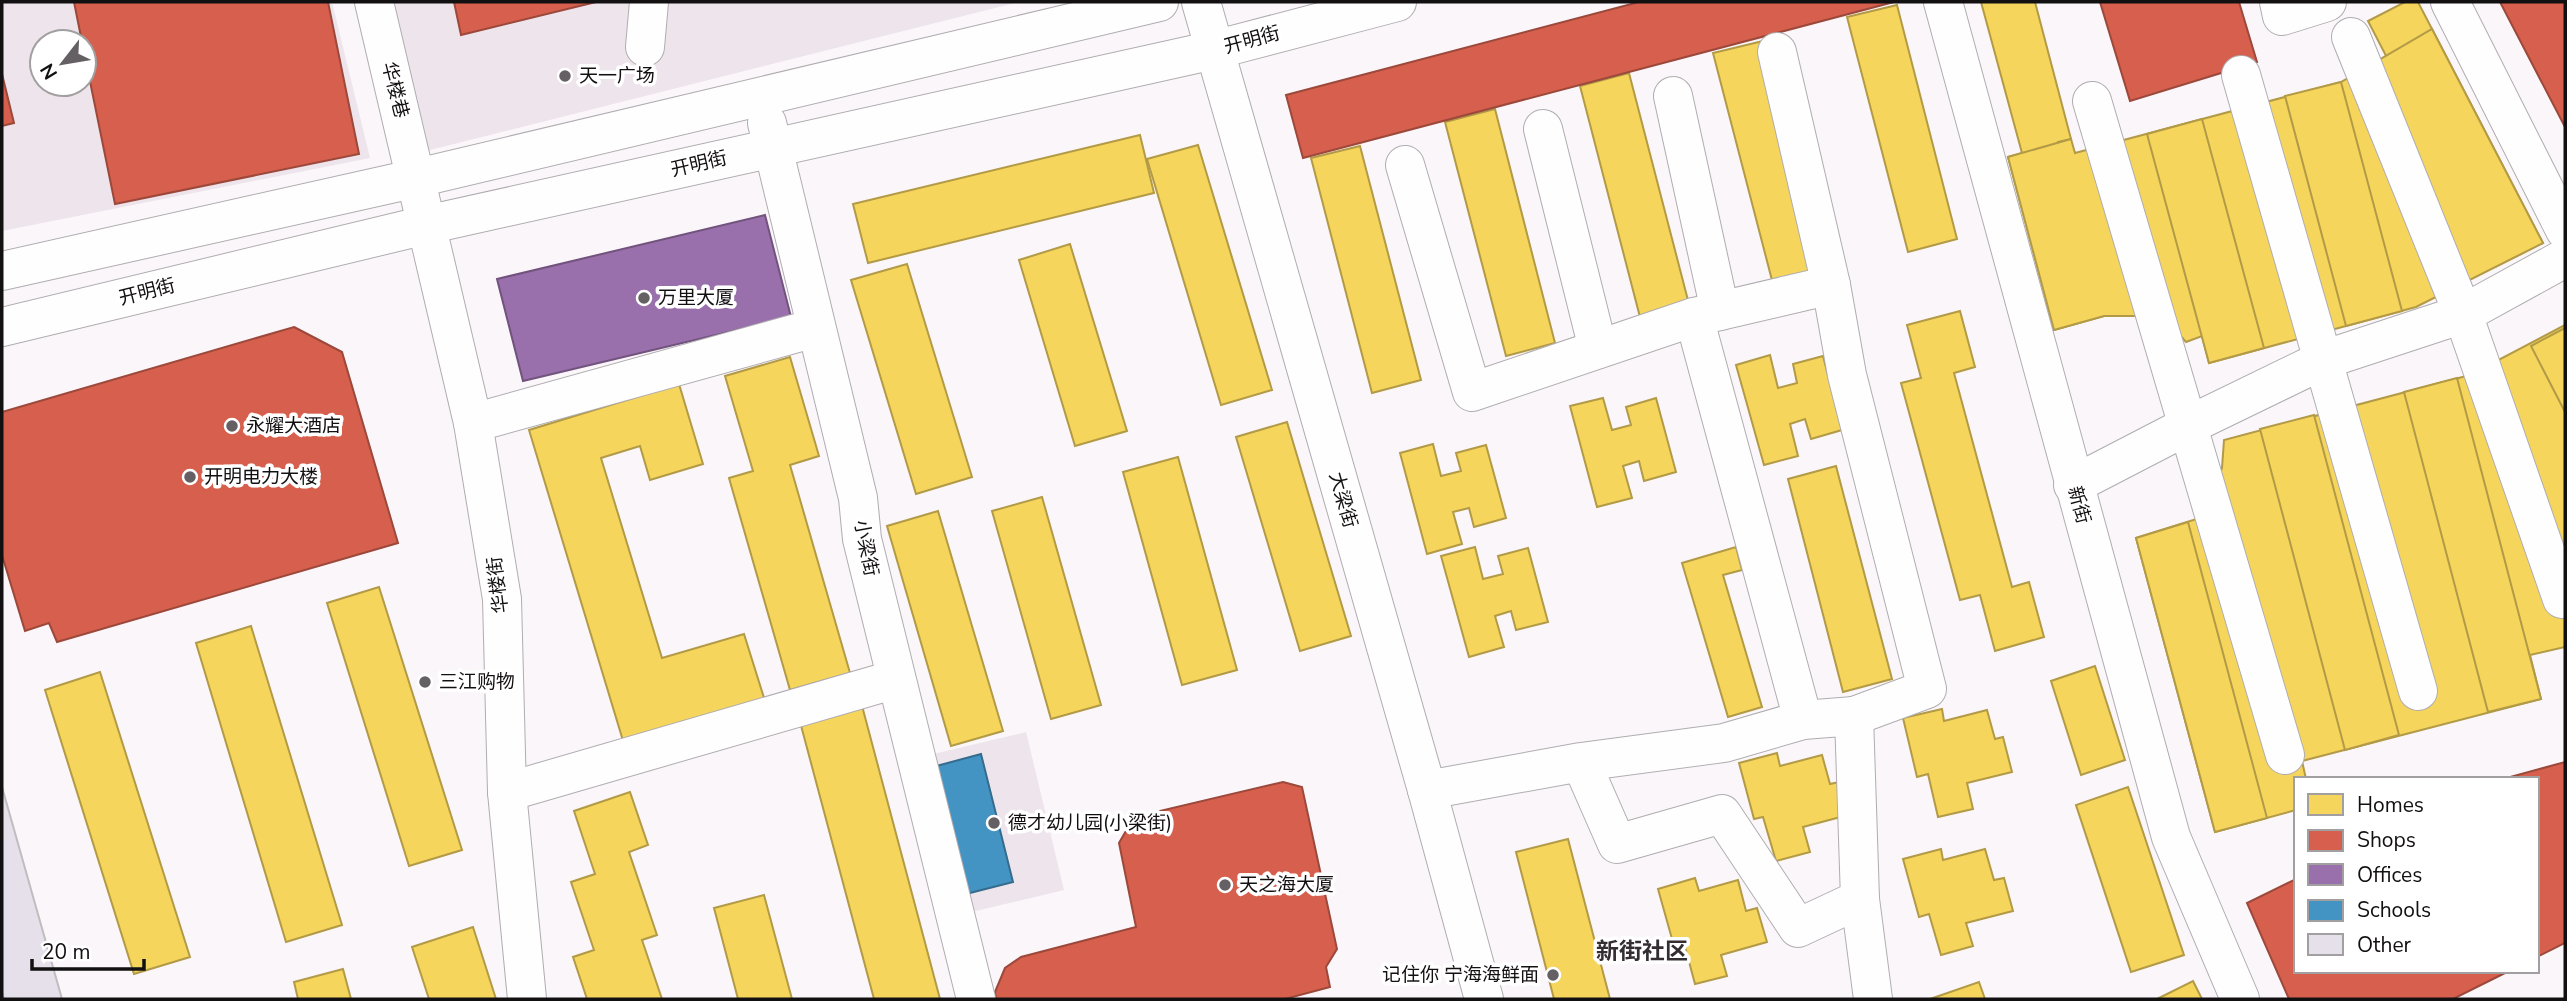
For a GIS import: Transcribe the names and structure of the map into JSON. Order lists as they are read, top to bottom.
{
  "streets": {
    "street": [
      "开明街",
      "华楼巷",
      "大梁街",
      "新街",
      "小梁街",
      "华楼街"
    ]
  },
  "crossings": [
    ["开明街", "大梁街"],
    ["开明街", "小梁街"],
    ["开明街", "华楼街"],
    ["华楼巷", "华楼街"]
  ],
  "districts": ["新街社区"],
  "places": [
    "天一广场",
    "万里大厦",
    "永耀大酒店",
    "开明电力大楼",
    "三江购物",
    "德才幼儿园(小梁街)",
    "天之海大厦",
    "记住你 宁海海鲜面"
  ],
  "legend": [
    "Homes",
    "Shops",
    "Offices",
    "Schools",
    "Other"
  ],
  "scale_bar": "20 m",
  "north": "bottom left"
}
